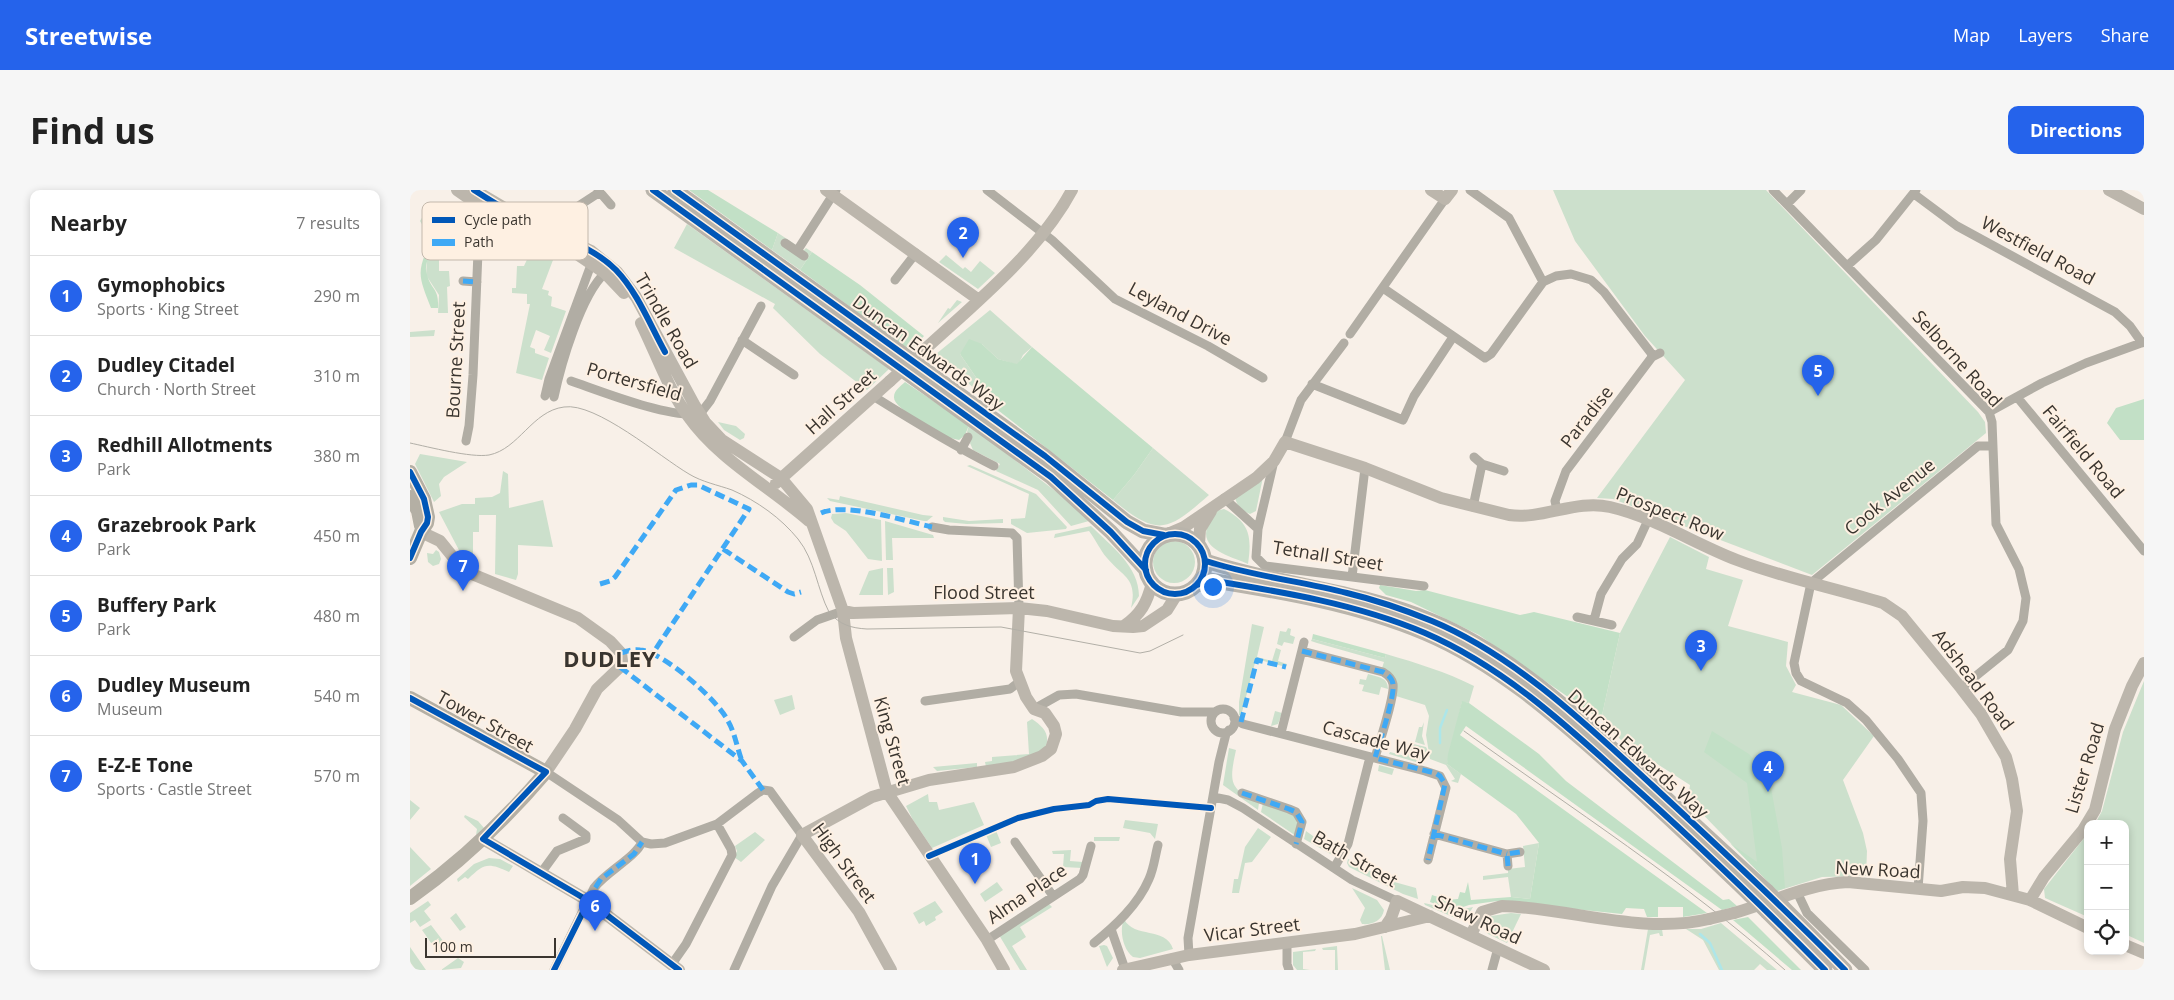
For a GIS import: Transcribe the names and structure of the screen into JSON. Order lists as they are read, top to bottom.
{
  "streets": {
    "highway": ["Duncan Edwards Way"],
    "main road": ["Tower Street"],
    "street": [
      "Westfield Road",
      "Leyland Drive",
      "Trindle Road",
      "Selborne Road",
      "Bourne Street",
      "Portersfield",
      "Hall Street",
      "Paradise",
      "Fairfield Road",
      "Cook Avenue",
      "Prospect Row",
      "Tetnall Street",
      "Flood Street",
      "Adshead Road",
      "King Street",
      "Cascade Way",
      "Lister Road",
      "Bath Street",
      "High Street",
      "New Road",
      "Alma Place",
      "Shaw Road",
      "Vicar Street"
    ]
  },
  "crossings": [
    ["Leyland Drive", "Hall Street"],
    ["Trindle Road", "Portersfield"],
    ["Trindle Road", "Hall Street"],
    ["Trindle Road", "King Street"],
    ["Duncan Edwards Way", "Flood Street"],
    ["Selborne Road", "Cook Avenue"],
    ["Selborne Road", "Adshead Road"],
    ["Hall Street", "King Street"],
    ["Paradise", "Prospect Row"],
    ["Cook Avenue", "Prospect Row"],
    ["Cook Avenue", "Adshead Road"],
    ["Prospect Row", "Adshead Road"],
    ["Flood Street", "King Street"],
    ["Adshead Road", "New Road"],
    ["King Street", "Alma Place"],
    ["Lister Road", "New Road"],
    ["Bath Street", "Shaw Road"],
    ["New Road", "Shaw Road"],
    ["Shaw Road", "Vicar Street"]
  ],
  "districts": ["DUDLEY"],
  "legend": ["Cycle path", "Path"],
  "scale_bar": "100 m",
  "page": {
    "header": "Streetwise",
    "nav": ["Map", "Layers", "Share"],
    "buttons": "Directions",
    "title": "Find us",
    "heading": ["Nearby", "7 results"],
    "pins": [
      "2",
      "5",
      "7",
      "3",
      "4",
      "1",
      "6"
    ],
    "list": [
      {
        "mark": "1",
        "name": "Gymophobics",
        "note": "Sports · King Street",
        "value": "290 m"
      },
      {
        "mark": "2",
        "name": "Dudley Citadel",
        "note": "Church · North Street",
        "value": "310 m"
      },
      {
        "mark": "3",
        "name": "Redhill Allotments",
        "note": "Park",
        "value": "380 m"
      },
      {
        "mark": "4",
        "name": "Grazebrook Park",
        "note": "Park",
        "value": "450 m"
      },
      {
        "mark": "5",
        "name": "Buffery Park",
        "note": "Park",
        "value": "480 m"
      },
      {
        "mark": "6",
        "name": "Dudley Museum",
        "note": "Museum",
        "value": "540 m"
      },
      {
        "mark": "7",
        "name": "E-Z-E Tone",
        "note": "Sports · Castle Street",
        "value": "570 m"
      }
    ],
    "map_buttons": ["+", "−"],
    "scale": "100 m"
  }
}
